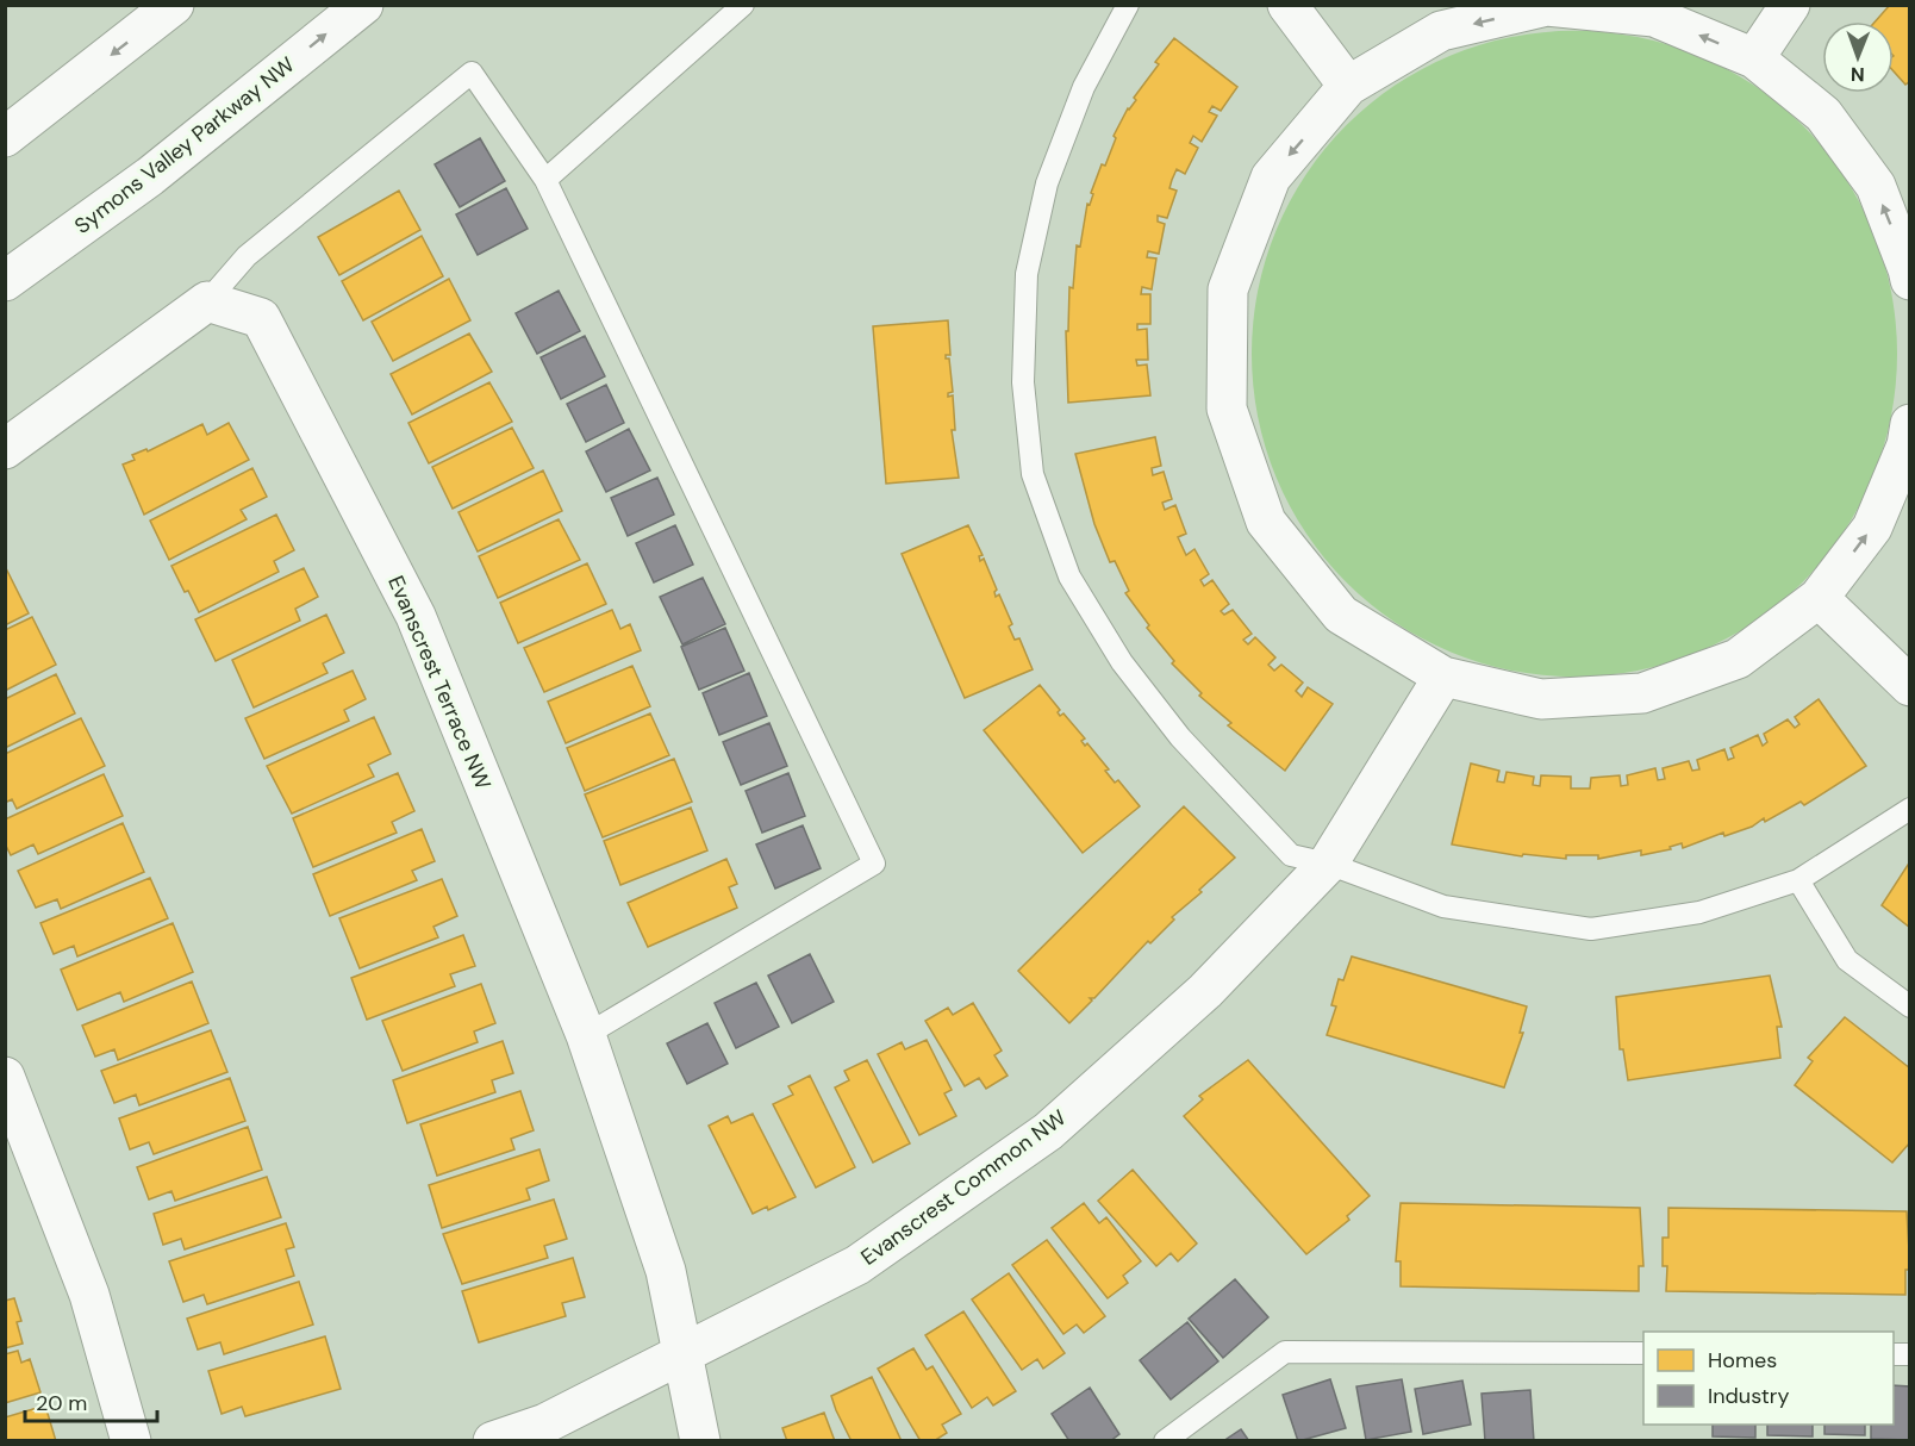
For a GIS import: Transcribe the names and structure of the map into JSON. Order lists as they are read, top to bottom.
{
  "streets": {
    "street": ["Symons Valley Parkway NW", "Evanscrest Terrace NW", "Evanscrest Common NW"]
  },
  "crossings": [
    ["Evanscrest Terrace NW", "Evanscrest Common NW"]
  ],
  "legend": ["Homes", "Industry"],
  "scale_bar": "20 m",
  "north": "bottom"
}
